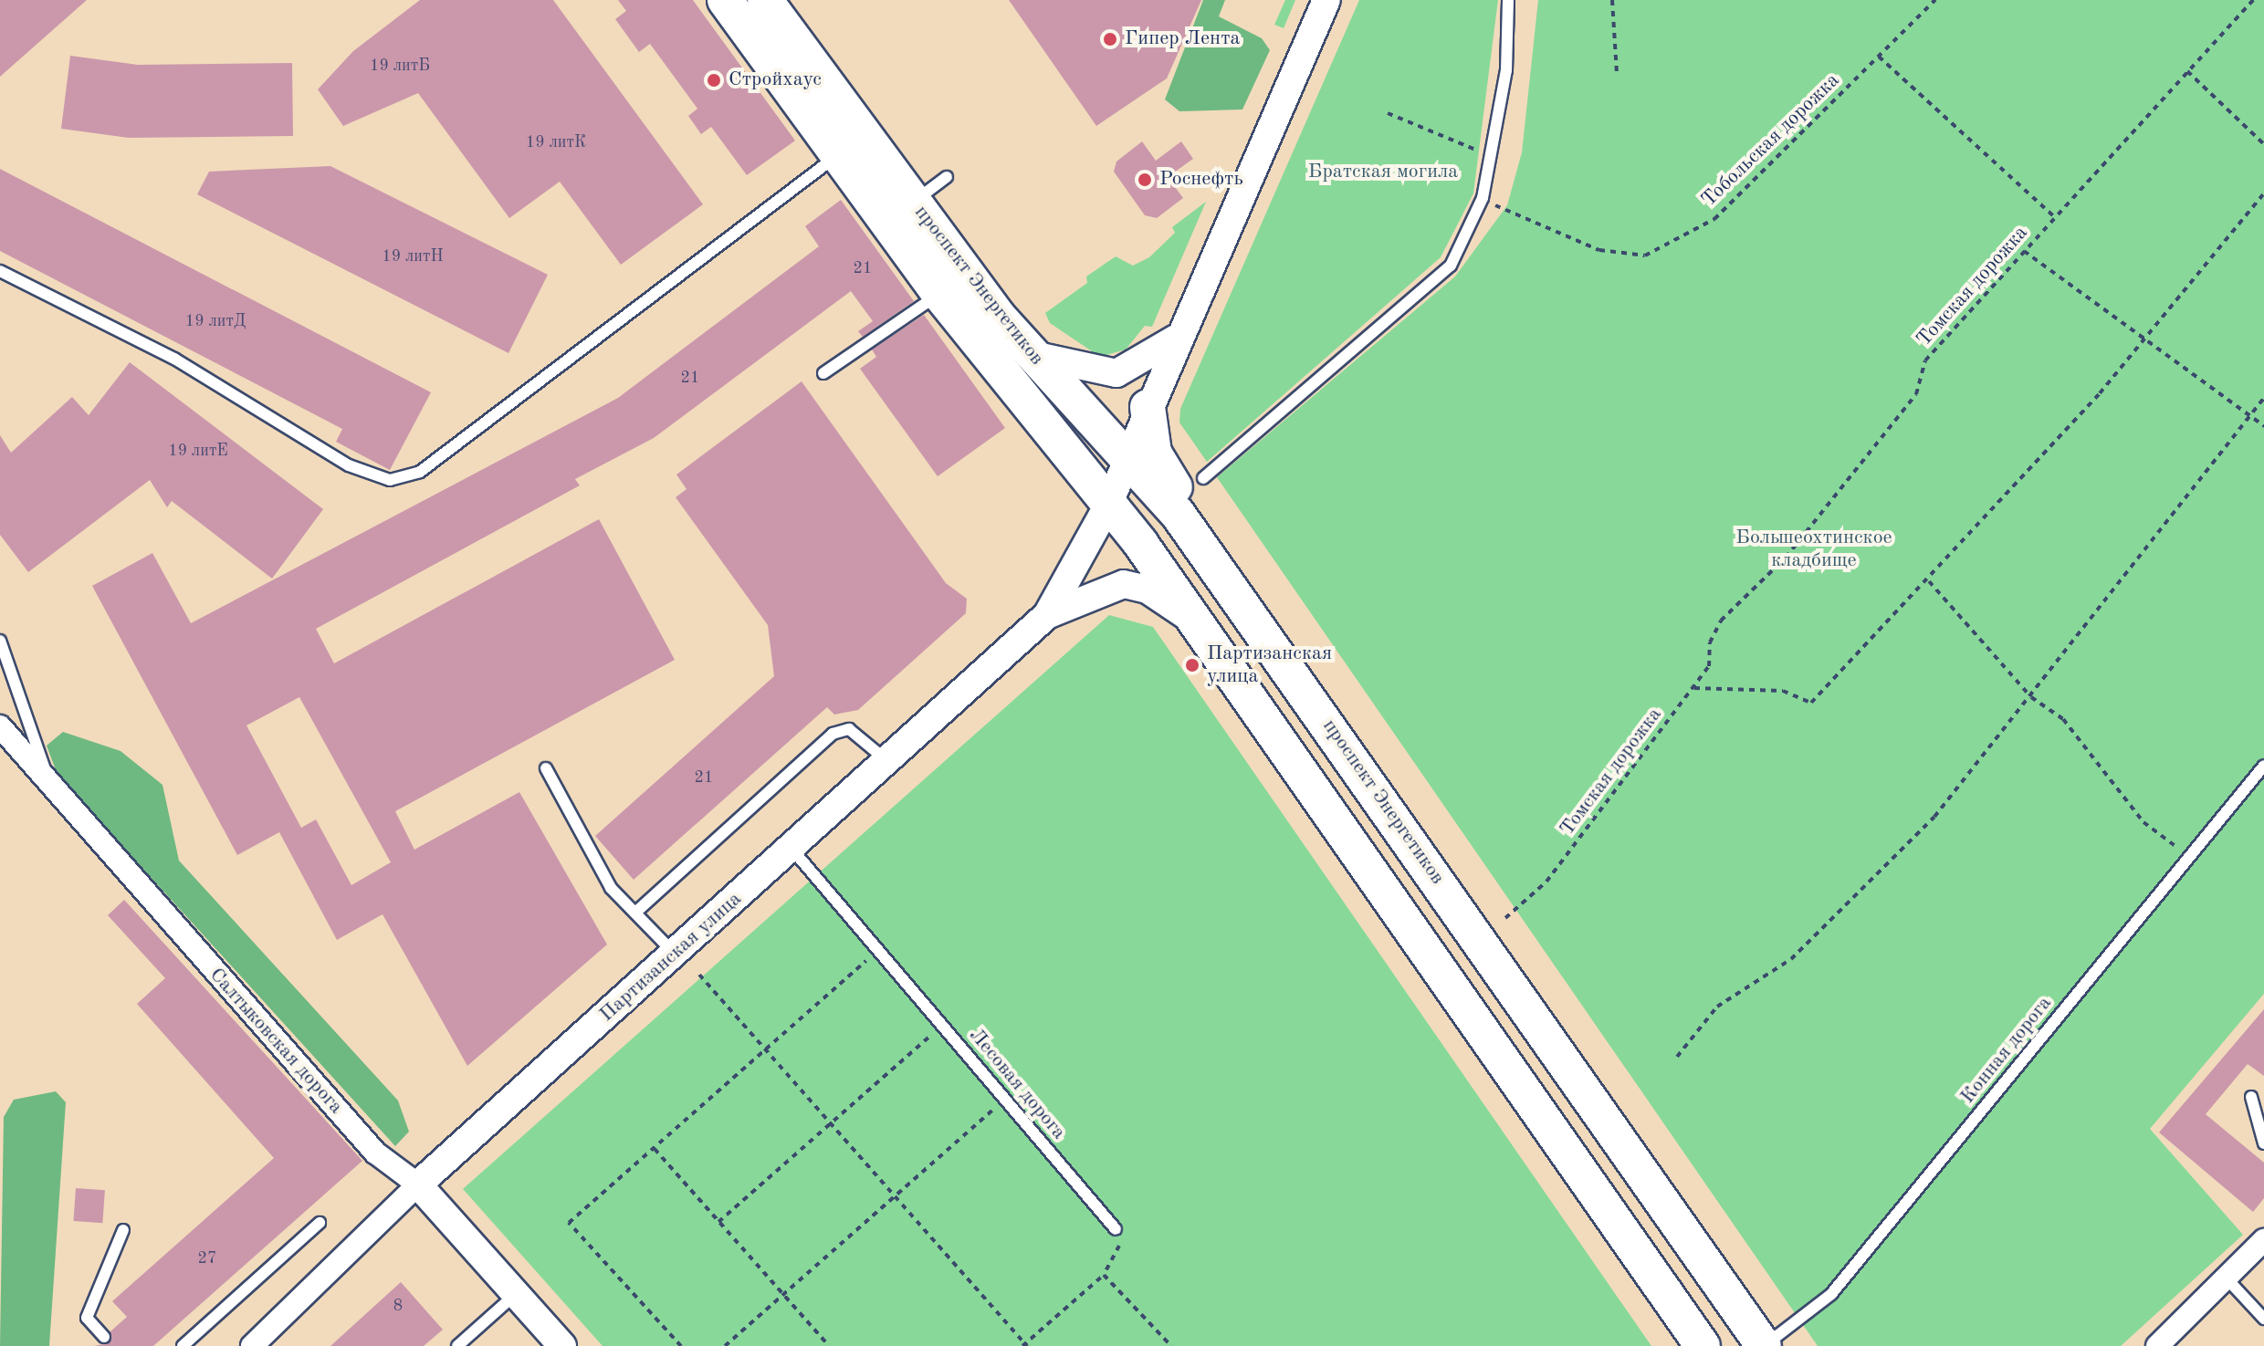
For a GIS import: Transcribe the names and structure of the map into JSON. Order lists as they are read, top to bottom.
{
  "streets": {
    "main road": ["проспект Энергетиков"],
    "street": ["Партизанская улица", "Салтыковская дорога"],
    "lane": ["Конная дорога", "Лесовая дорога"],
    "path": ["Тобольская дорожка", "Томская дорожка"]
  },
  "crossings": [
    ["проспект Энергетиков", "Партизанская улица"],
    ["проспект Энергетиков", "Конная дорога"],
    ["Партизанская улица", "Салтыковская дорога"],
    ["Партизанская улица", "Лесовая дорога"]
  ],
  "parks": ["Братская могила", "Большеохтинское кладбище"],
  "places": [
    "Гипер Лента",
    "Стройхаус",
    "Роснефть",
    "Партизанская улица"
  ],
  "house_numbers": [
    "19 литБ",
    "19 литК",
    "19 литН",
    "21",
    "19 литД",
    "21",
    "19 литЕ",
    "21",
    "27",
    "8"
  ]
}
